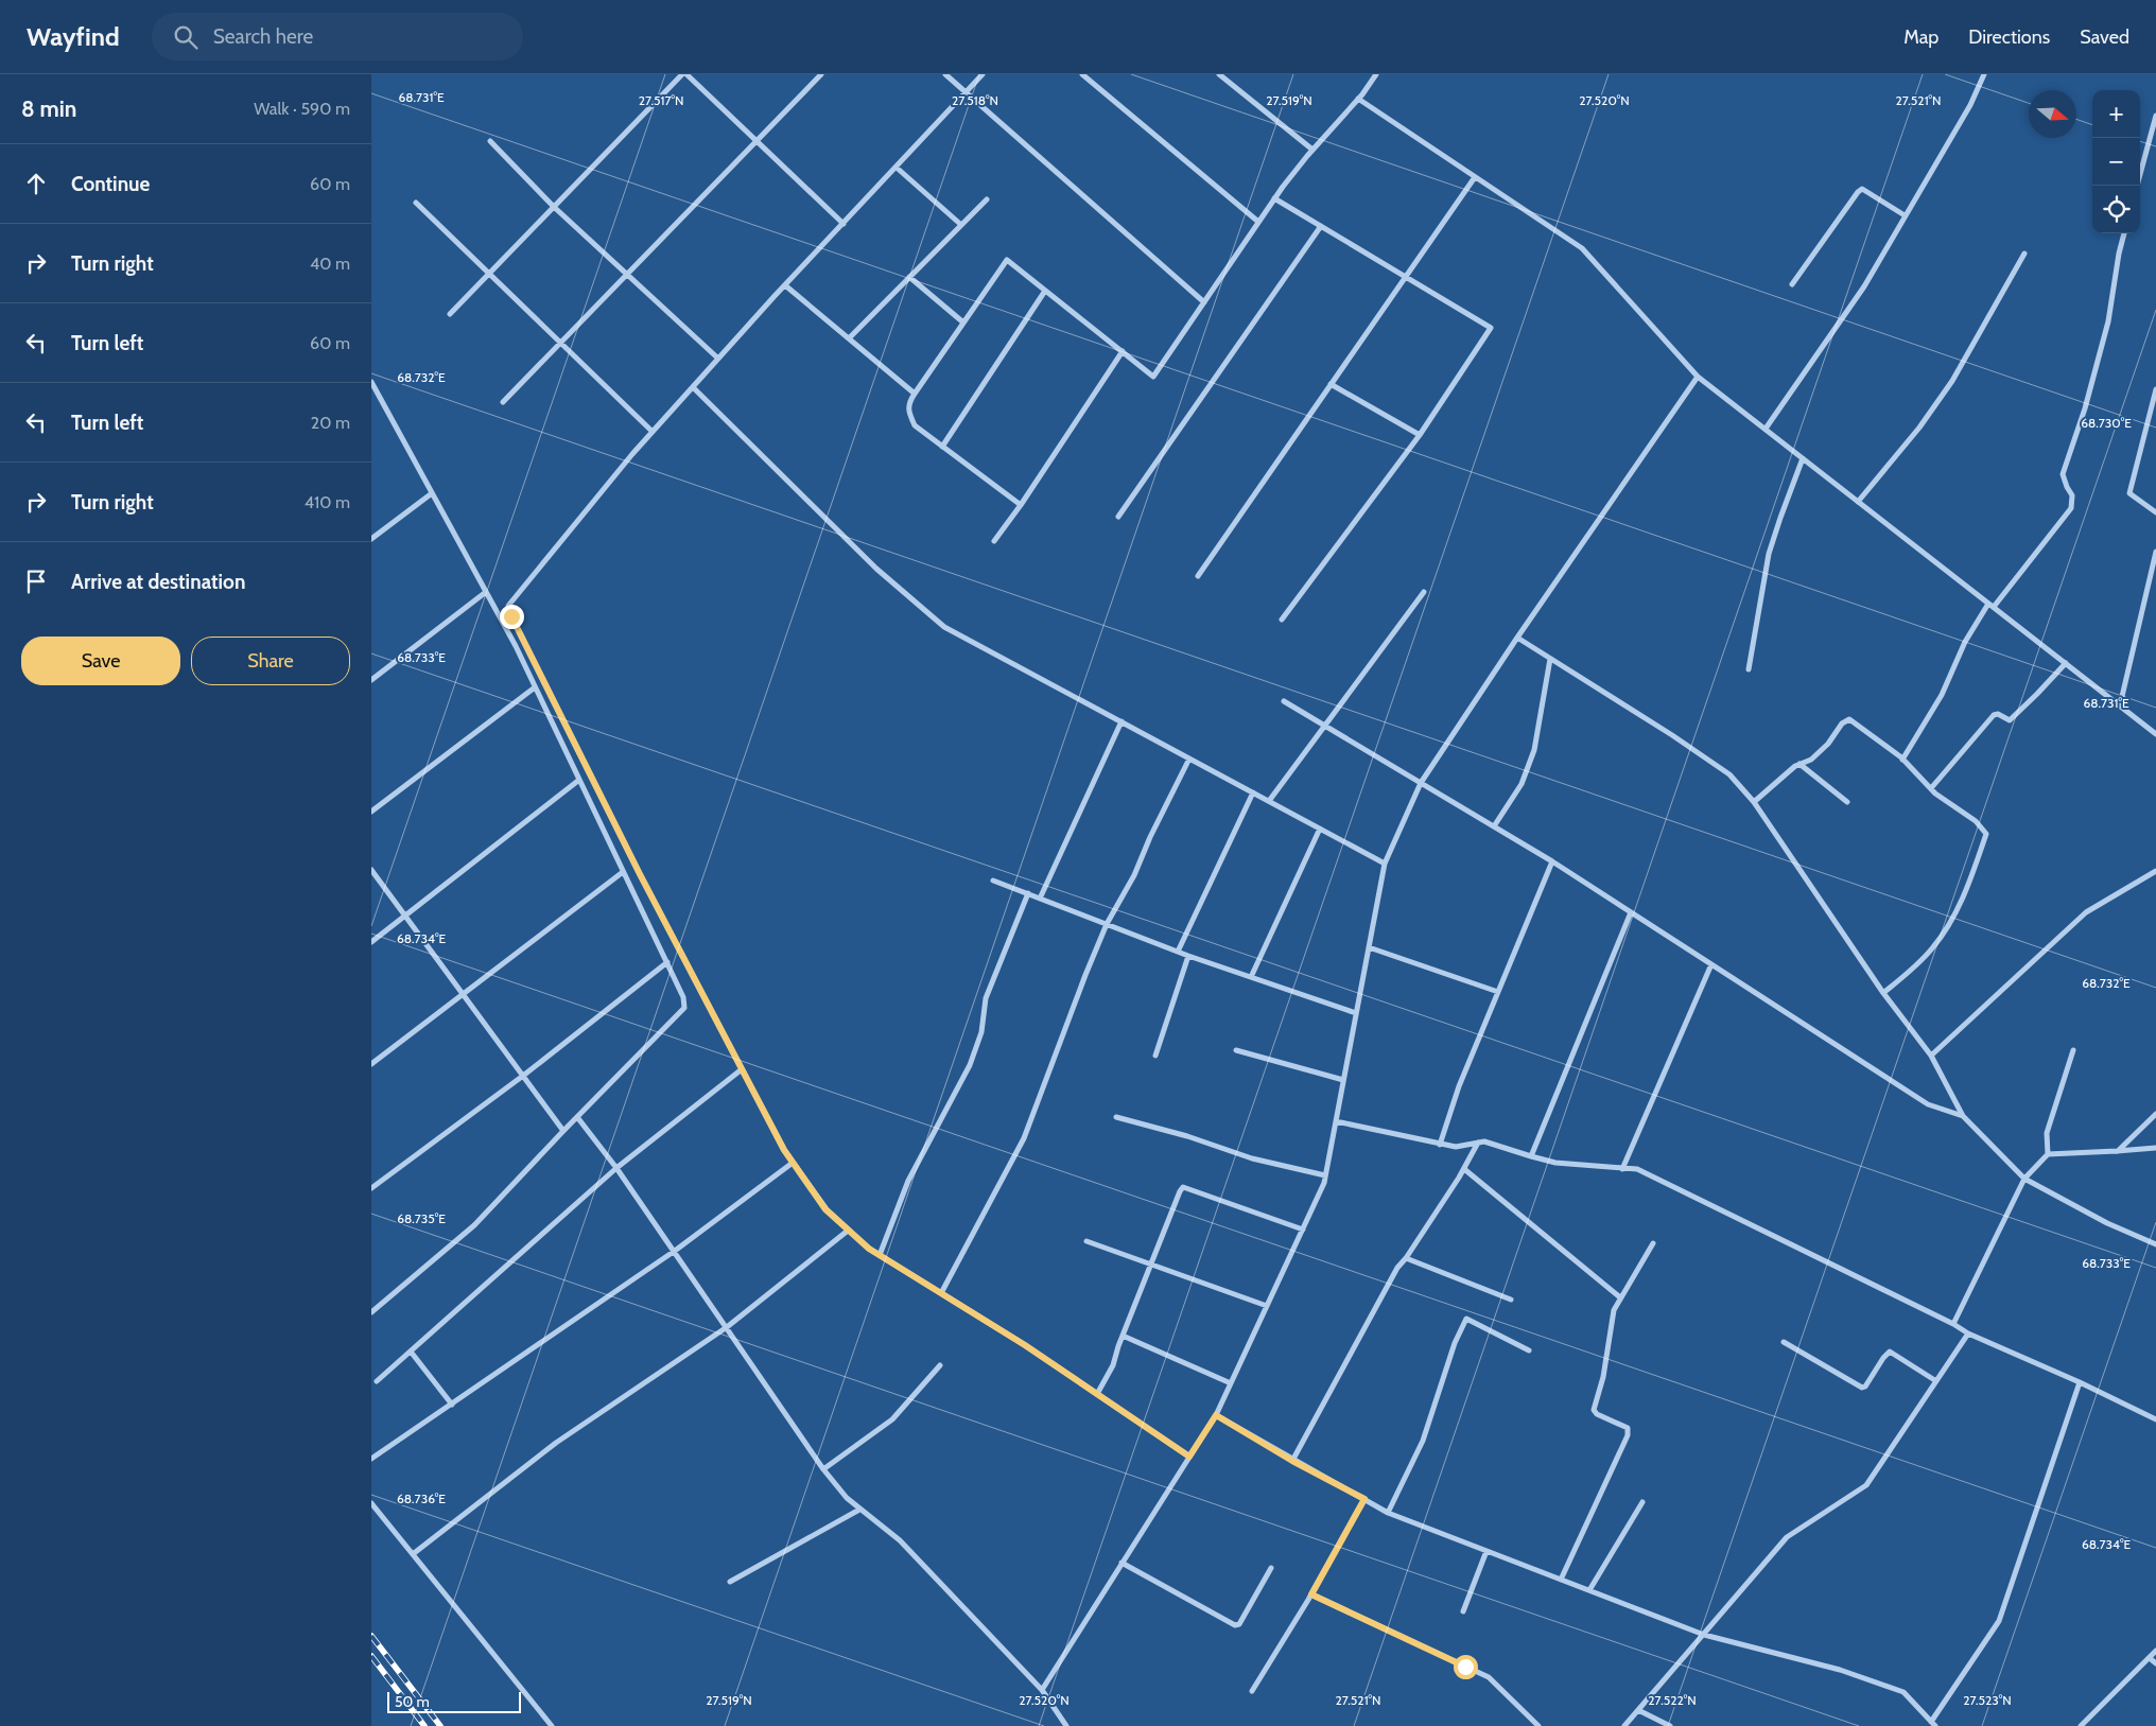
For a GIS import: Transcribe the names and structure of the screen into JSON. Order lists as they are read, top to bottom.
{
  "scale_bar": "50 m",
  "north": "right",
  "page": {
    "header": "Wayfind",
    "search": "Search here",
    "nav": ["Map", "Directions", "Saved"],
    "heading": ["8 min", "Walk · 590 m"],
    "map_buttons": ["+", "−"],
    "list": [
      ["Continue", "60 m"],
      ["Turn right", "40 m"],
      ["Turn left", "60 m"],
      ["Turn left", "20 m"],
      ["Turn right", "410 m"],
      "Arrive at destination"
    ],
    "buttons": ["Save", "Share"],
    "scale": "50 m"
  },
  "coordinates": [
    "68.731°E",
    "27.517°N",
    "27.518°N",
    "27.519°N",
    "27.520°N",
    "27.521°N",
    "68.732°E",
    "68.730°E",
    "68.733°E",
    "68.734°E",
    "68.735°E",
    "68.736°E",
    "27.522°N",
    "27.523°N"
  ]
}
